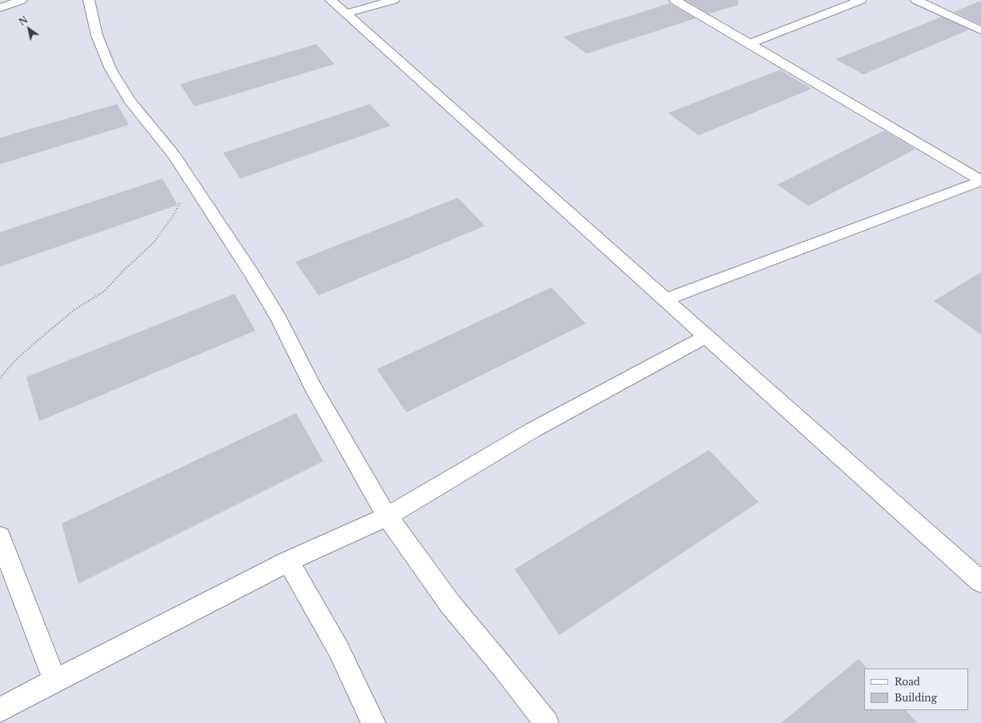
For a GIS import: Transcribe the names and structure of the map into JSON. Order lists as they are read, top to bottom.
{
  "legend": ["Road", "Building"],
  "north": "top left"
}
